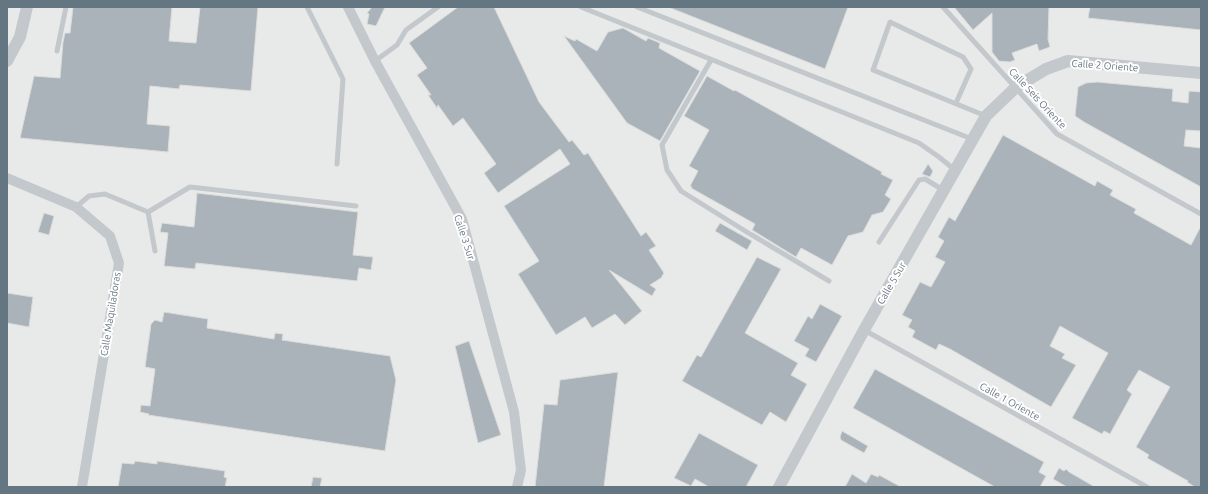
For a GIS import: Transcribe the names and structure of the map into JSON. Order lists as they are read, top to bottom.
{
  "streets": {
    "street": [
      "Calle 2 Oriente",
      "Calle 3 Sur",
      "Calle 5 Sur",
      "Calle Maquiladoras"
    ],
    "lane": ["Calle Seis Oriente", "Calle 1 Oriente"]
  },
  "crossings": [
    ["Calle 2 Oriente", "Calle Seis Oriente"],
    ["Calle 2 Oriente", "Calle 5 Sur"],
    ["Calle Seis Oriente", "Calle 5 Sur"],
    ["Calle 5 Sur", "Calle 1 Oriente"]
  ]
}
